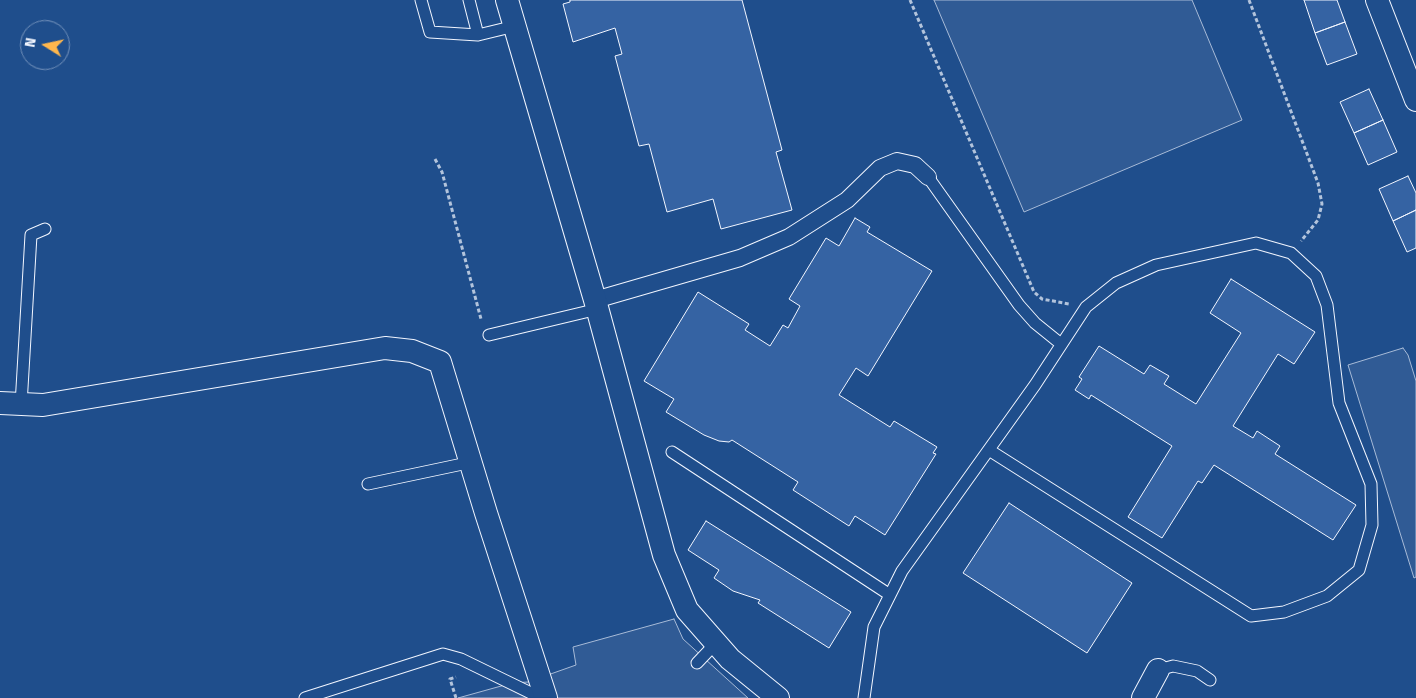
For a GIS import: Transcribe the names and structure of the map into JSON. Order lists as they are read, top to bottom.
{
  "north": "left"
}
